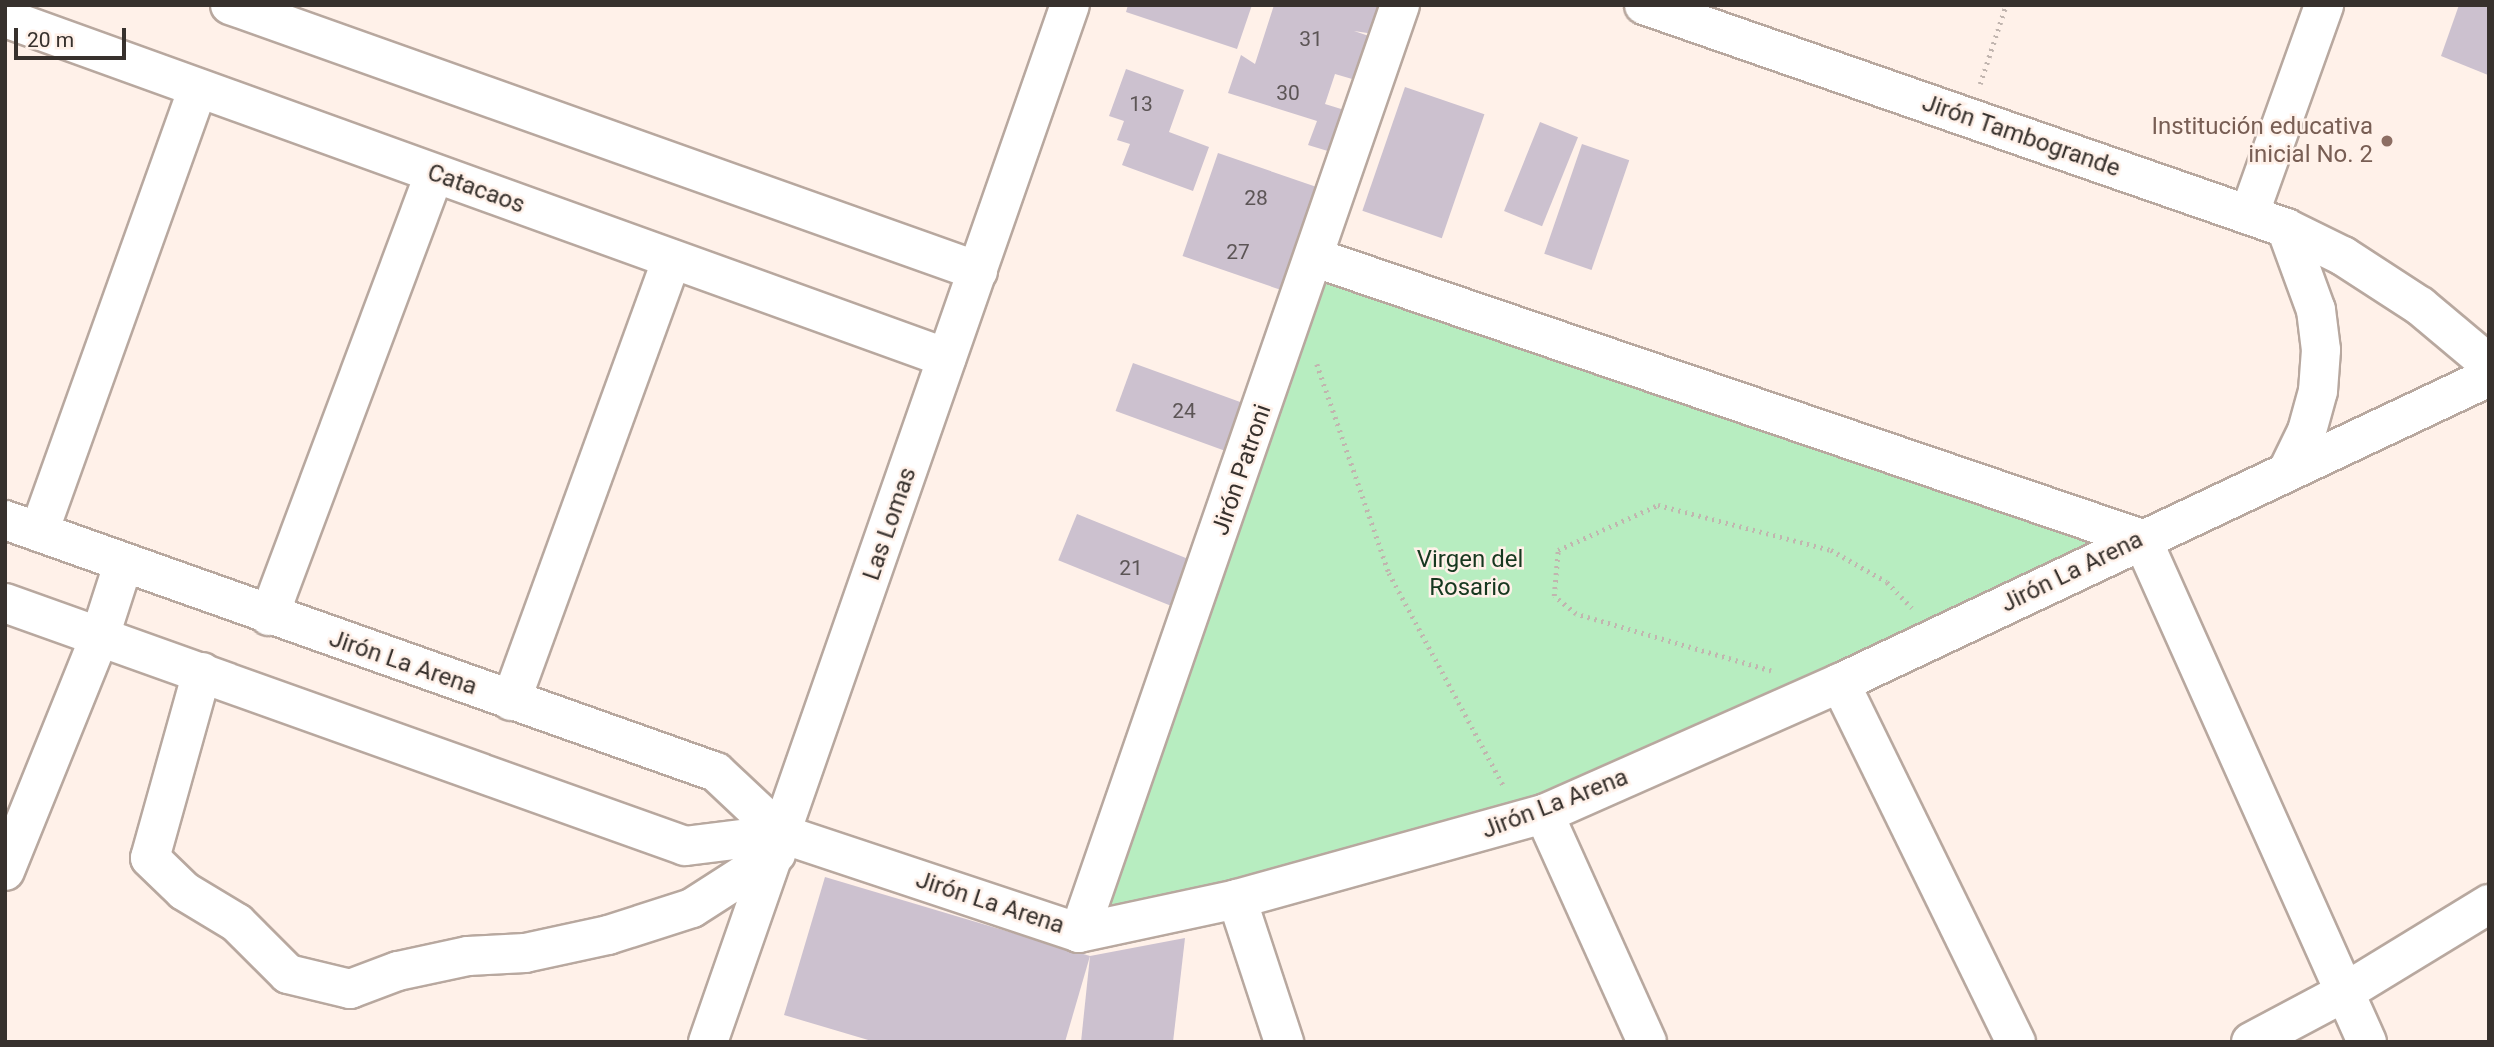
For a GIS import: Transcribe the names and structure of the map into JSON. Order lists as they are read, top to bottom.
{
  "streets": {
    "street": [
      "Jirón Tambogrande",
      "Catacaos",
      "Jirón Patroni",
      "Las Lomas",
      "Jirón La Arena"
    ]
  },
  "crossings": [
    ["Catacaos", "Las Lomas"],
    ["Jirón Patroni", "Jirón La Arena"],
    ["Las Lomas", "Jirón La Arena"]
  ],
  "parks": ["Virgen del Rosario"],
  "places": ["Institución educativa inicial No. 2"],
  "house_numbers": [
    "31",
    "30",
    "13",
    "28",
    "27",
    "24",
    "21"
  ],
  "scale_bar": "20 m"
}
